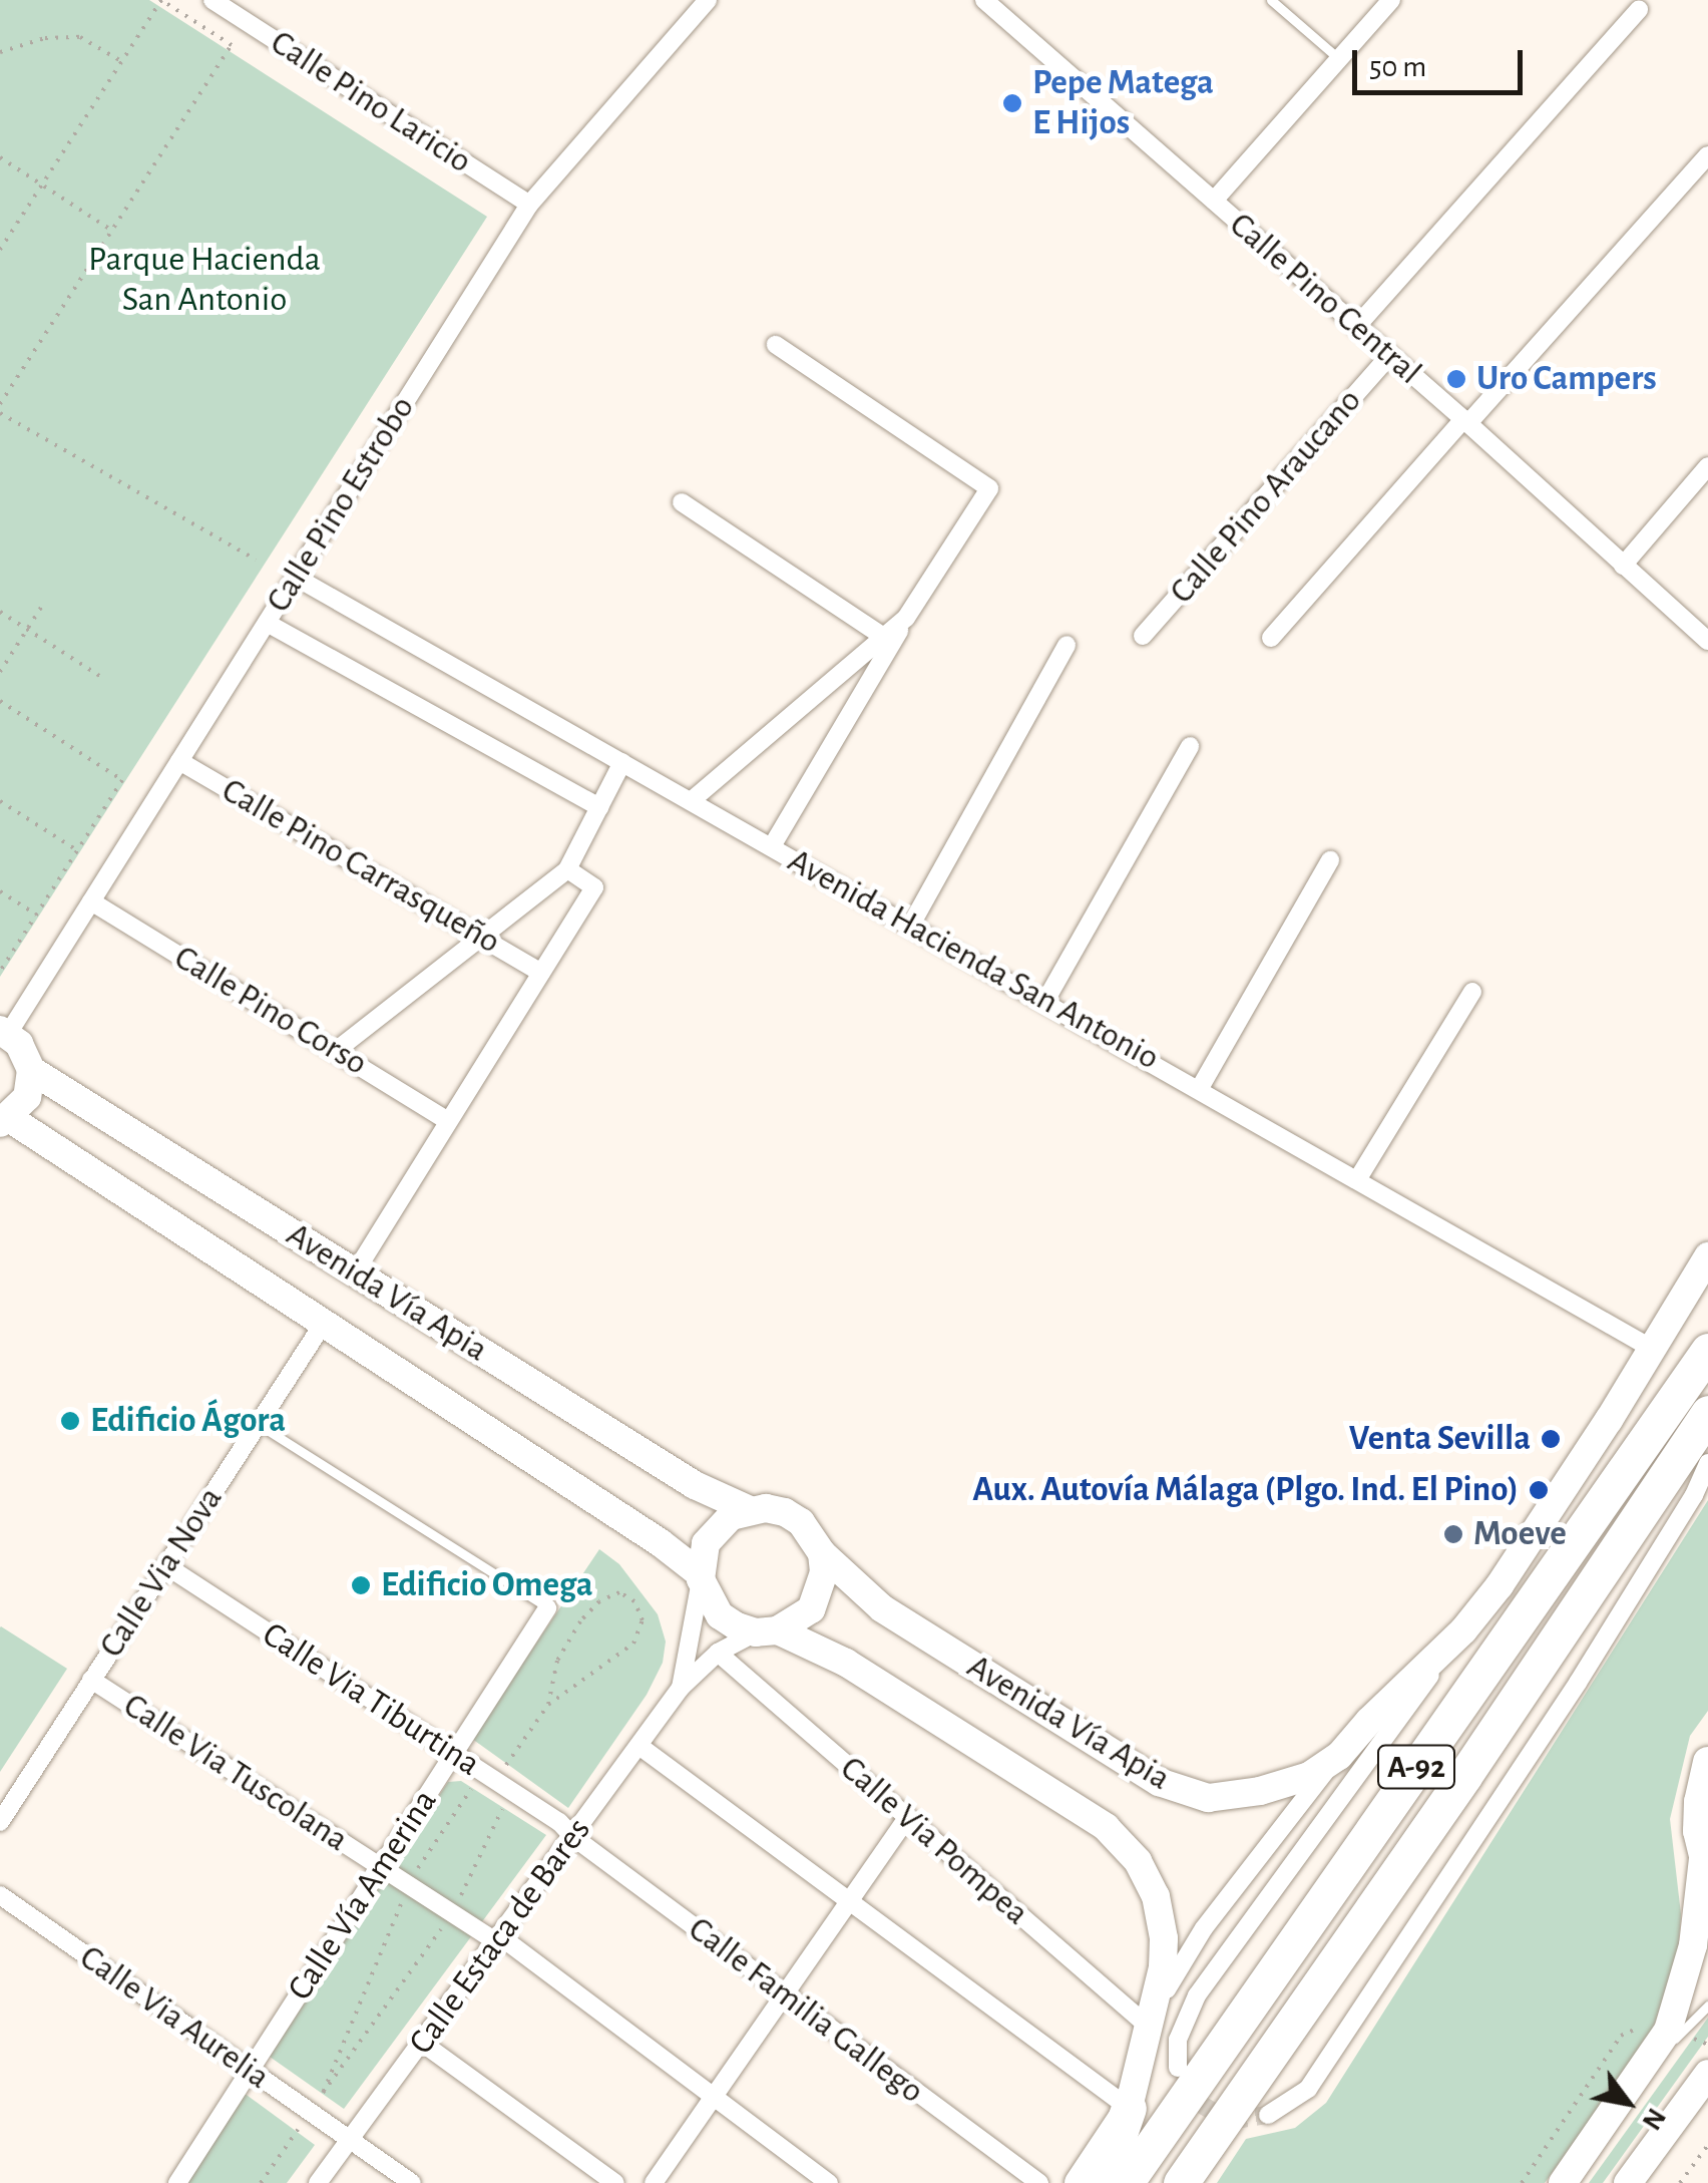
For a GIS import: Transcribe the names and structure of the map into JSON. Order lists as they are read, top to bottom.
{
  "streets": {
    "highway": ["A-92"],
    "street": [
      "Calle Pino Laricio",
      "Calle Pino Central",
      "Calle Pino Araucano",
      "Calle Pino Estrobo",
      "Calle Pino Carrasqueño",
      "Avenida Hacienda San Antonio",
      "Calle Pino Corso",
      "Avenida Vía Apia",
      "Calle Via Nova",
      "Calle Via Tiburtina",
      "Calle Via Tuscolana",
      "Calle Via Pompea",
      "Calle Vía Amerina",
      "Calle Estaca de Bares",
      "Calle Familia Gallego",
      "Calle Via Aurelia"
    ]
  },
  "crossings": [
    ["Calle Pino Laricio", "Calle Pino Estrobo"],
    ["Calle Pino Central", "Calle Pino Araucano"],
    ["Calle Pino Estrobo", "Calle Pino Carrasqueño"],
    ["Calle Pino Estrobo", "Avenida Hacienda San Antonio"],
    ["Calle Pino Estrobo", "Calle Pino Corso"],
    ["Avenida Vía Apia", "Calle Via Nova"],
    ["Avenida Vía Apia", "Calle Via Pompea"],
    ["Avenida Vía Apia", "Calle Estaca de Bares"],
    ["Calle Via Nova", "Calle Via Tiburtina"],
    ["Calle Via Nova", "Calle Via Tuscolana"],
    ["Calle Via Tiburtina", "Calle Vía Amerina"],
    ["Calle Via Tiburtina", "Calle Estaca de Bares"],
    ["Calle Via Tiburtina", "Calle Familia Gallego"],
    ["Calle Via Tuscolana", "Calle Vía Amerina"],
    ["Calle Via Tuscolana", "Calle Estaca de Bares"],
    ["Calle Via Pompea", "Calle Estaca de Bares"],
    ["Calle Vía Amerina", "Calle Via Aurelia"],
    ["Calle Estaca de Bares", "Calle Familia Gallego"],
    ["Calle Estaca de Bares", "Calle Via Aurelia"]
  ],
  "parks": ["Parque Hacienda San Antonio"],
  "places": [
    "Pepe Matega E Hijos",
    "Uro Campers",
    "Edificio Ágora",
    "Venta Sevilla",
    "Aux. Autovía Málaga (Plgo. Ind. El Pino)",
    "Moeve",
    "Edificio Omega"
  ],
  "scale_bar": "50 m",
  "north": "bottom right"
}
